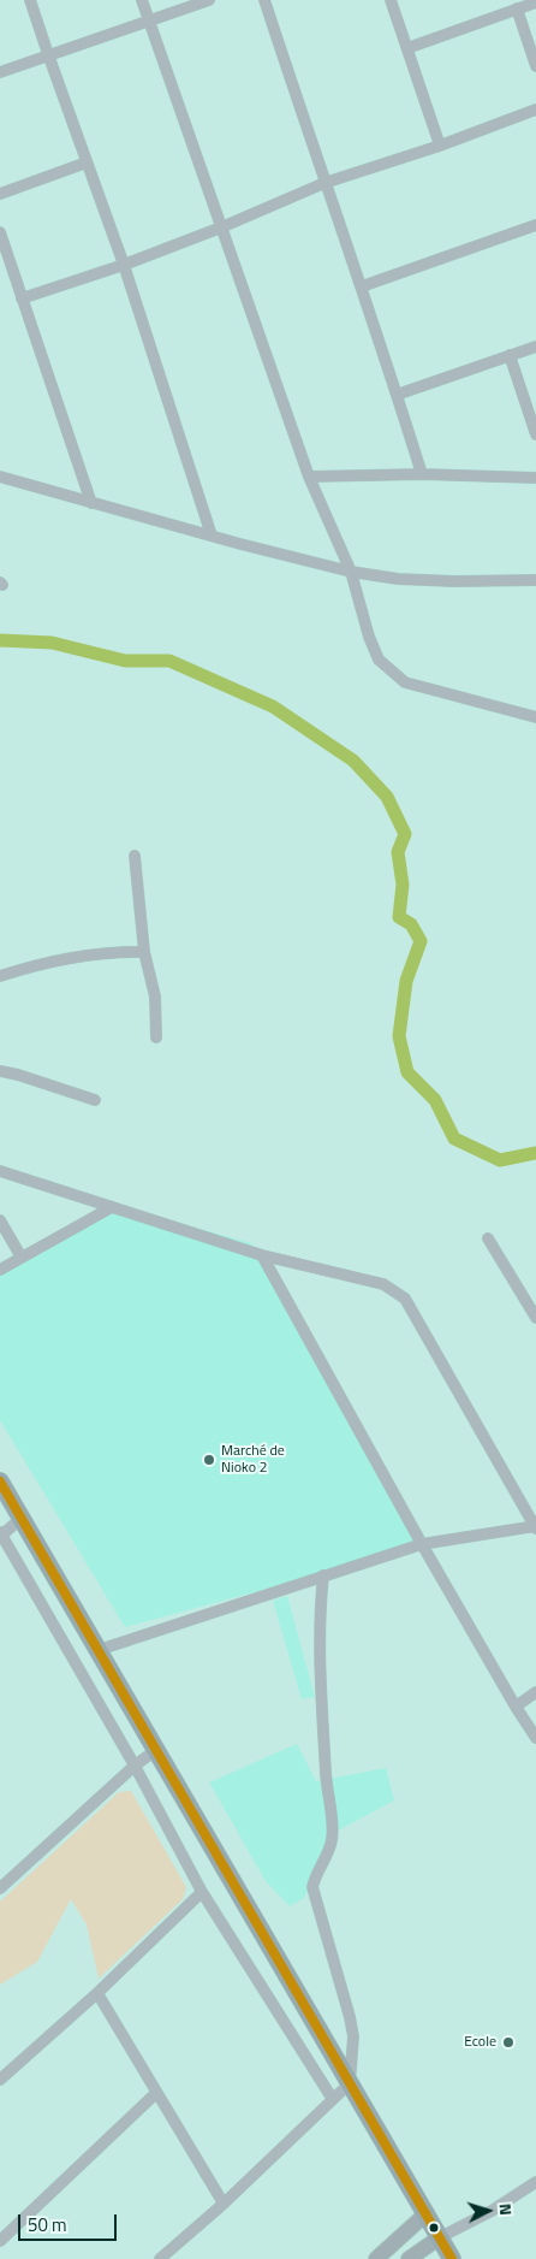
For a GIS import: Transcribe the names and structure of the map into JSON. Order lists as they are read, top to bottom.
{
  "places": ["Marché de Nioko 2", "Ecole"],
  "scale_bar": "50 m",
  "north": "right"
}
